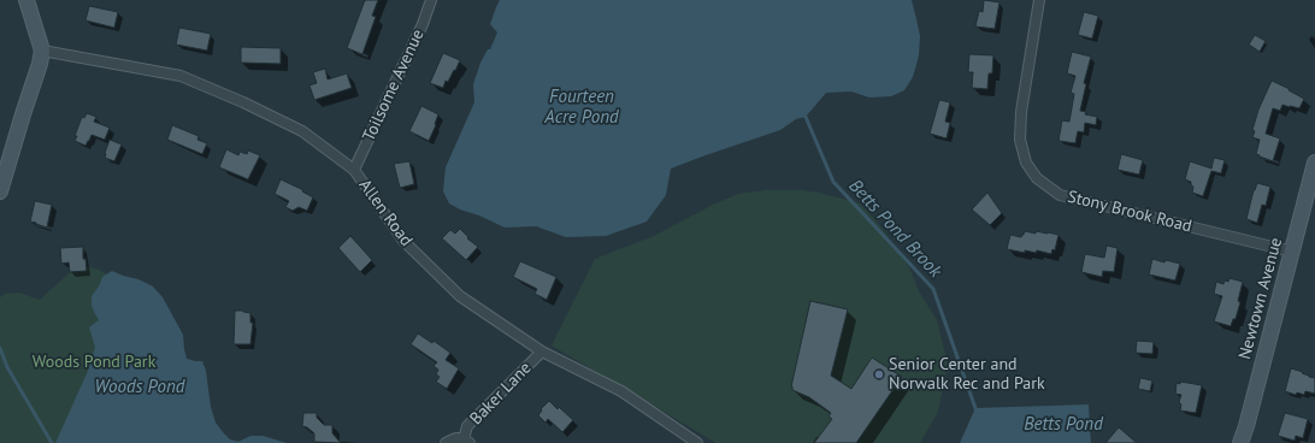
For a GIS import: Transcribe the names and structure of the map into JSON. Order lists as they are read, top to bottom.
{
  "streets": {
    "main road": ["Newtown Avenue"],
    "street": [
      "Toilsome Avenue",
      "Stony Brook Road",
      "Allen Road",
      "Baker Lane"
    ]
  },
  "crossings": [
    ["Toilsome Avenue", "Allen Road"],
    ["Stony Brook Road", "Newtown Avenue"],
    ["Allen Road", "Baker Lane"]
  ],
  "water": [
    "Fourteen Acre Pond",
    "Betts Pond Brook",
    "Woods Pond",
    "Betts Pond"
  ],
  "parks": ["Woods Pond Park"],
  "places": ["Senior Center and Norwalk Rec and Park"]
}
